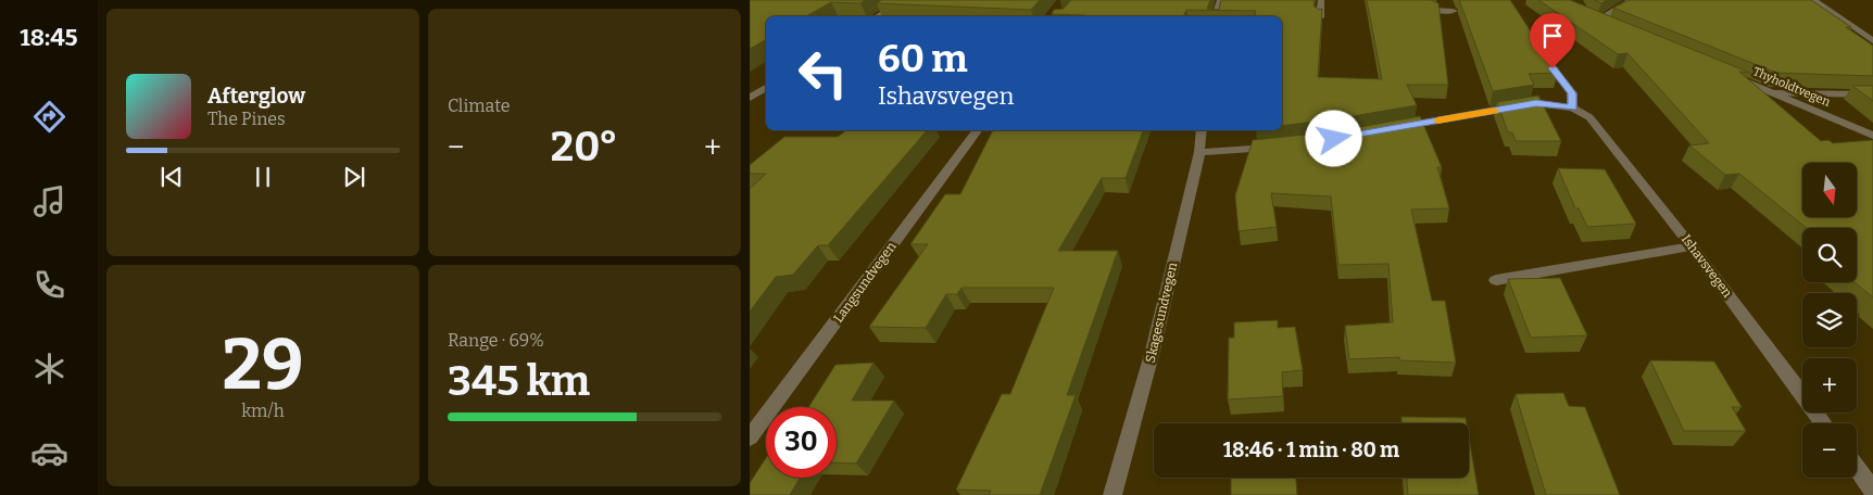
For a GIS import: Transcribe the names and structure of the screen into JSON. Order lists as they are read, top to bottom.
{
  "streets": {
    "street": [
      "Thyholdtvegen",
      "Ishavsvegen",
      "Langsundvegen",
      "Skagesundvegen"
    ]
  },
  "north": "bottom",
  "page": {
    "tabs": "18:45",
    "tile": [
      "Climate",
      ["29", "km/h"],
      ["Range · 69%", "345 km"]
    ],
    "turn": ["60 m", "Ishavsvegen"],
    "song": ["Afterglow", "The Pines"],
    "heat": ["−", "20°", "+"],
    "map_buttons": ["+", "−"],
    "limit": "30",
    "trip": "18:46 · 1 min · 80 m"
  }
}
